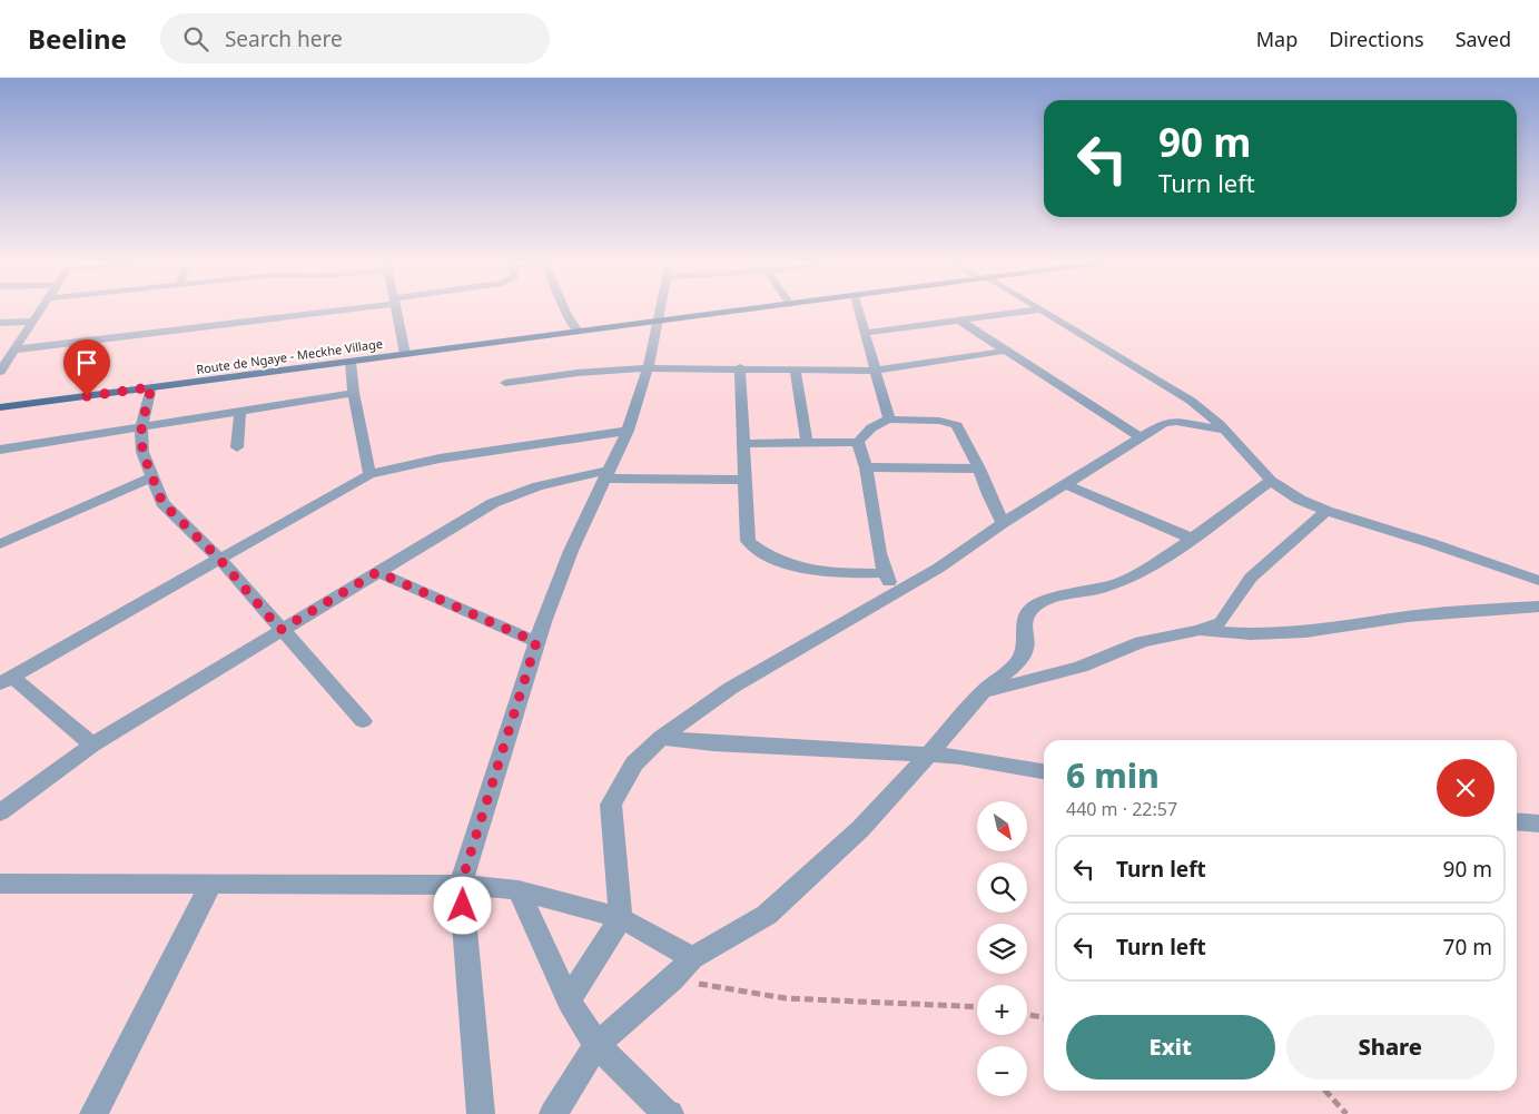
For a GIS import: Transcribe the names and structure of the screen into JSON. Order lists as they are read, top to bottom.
{
  "streets": {
    "main road": ["Route de Ngaye - Meckhe Village"]
  },
  "north": "bottom right",
  "page": {
    "header": "Beeline",
    "search": "Search here",
    "nav": ["Map", "Directions", "Saved"],
    "turn": ["90 m", "Turn left"],
    "heading": ["6 min", "440 m · 22:57"],
    "map_buttons": ["+", "−"],
    "list": [
      {
        "name": "Turn left",
        "value": "90 m"
      },
      {
        "name": "Turn left",
        "value": "70 m"
      }
    ],
    "buttons": ["Exit", "Share"]
  }
}
